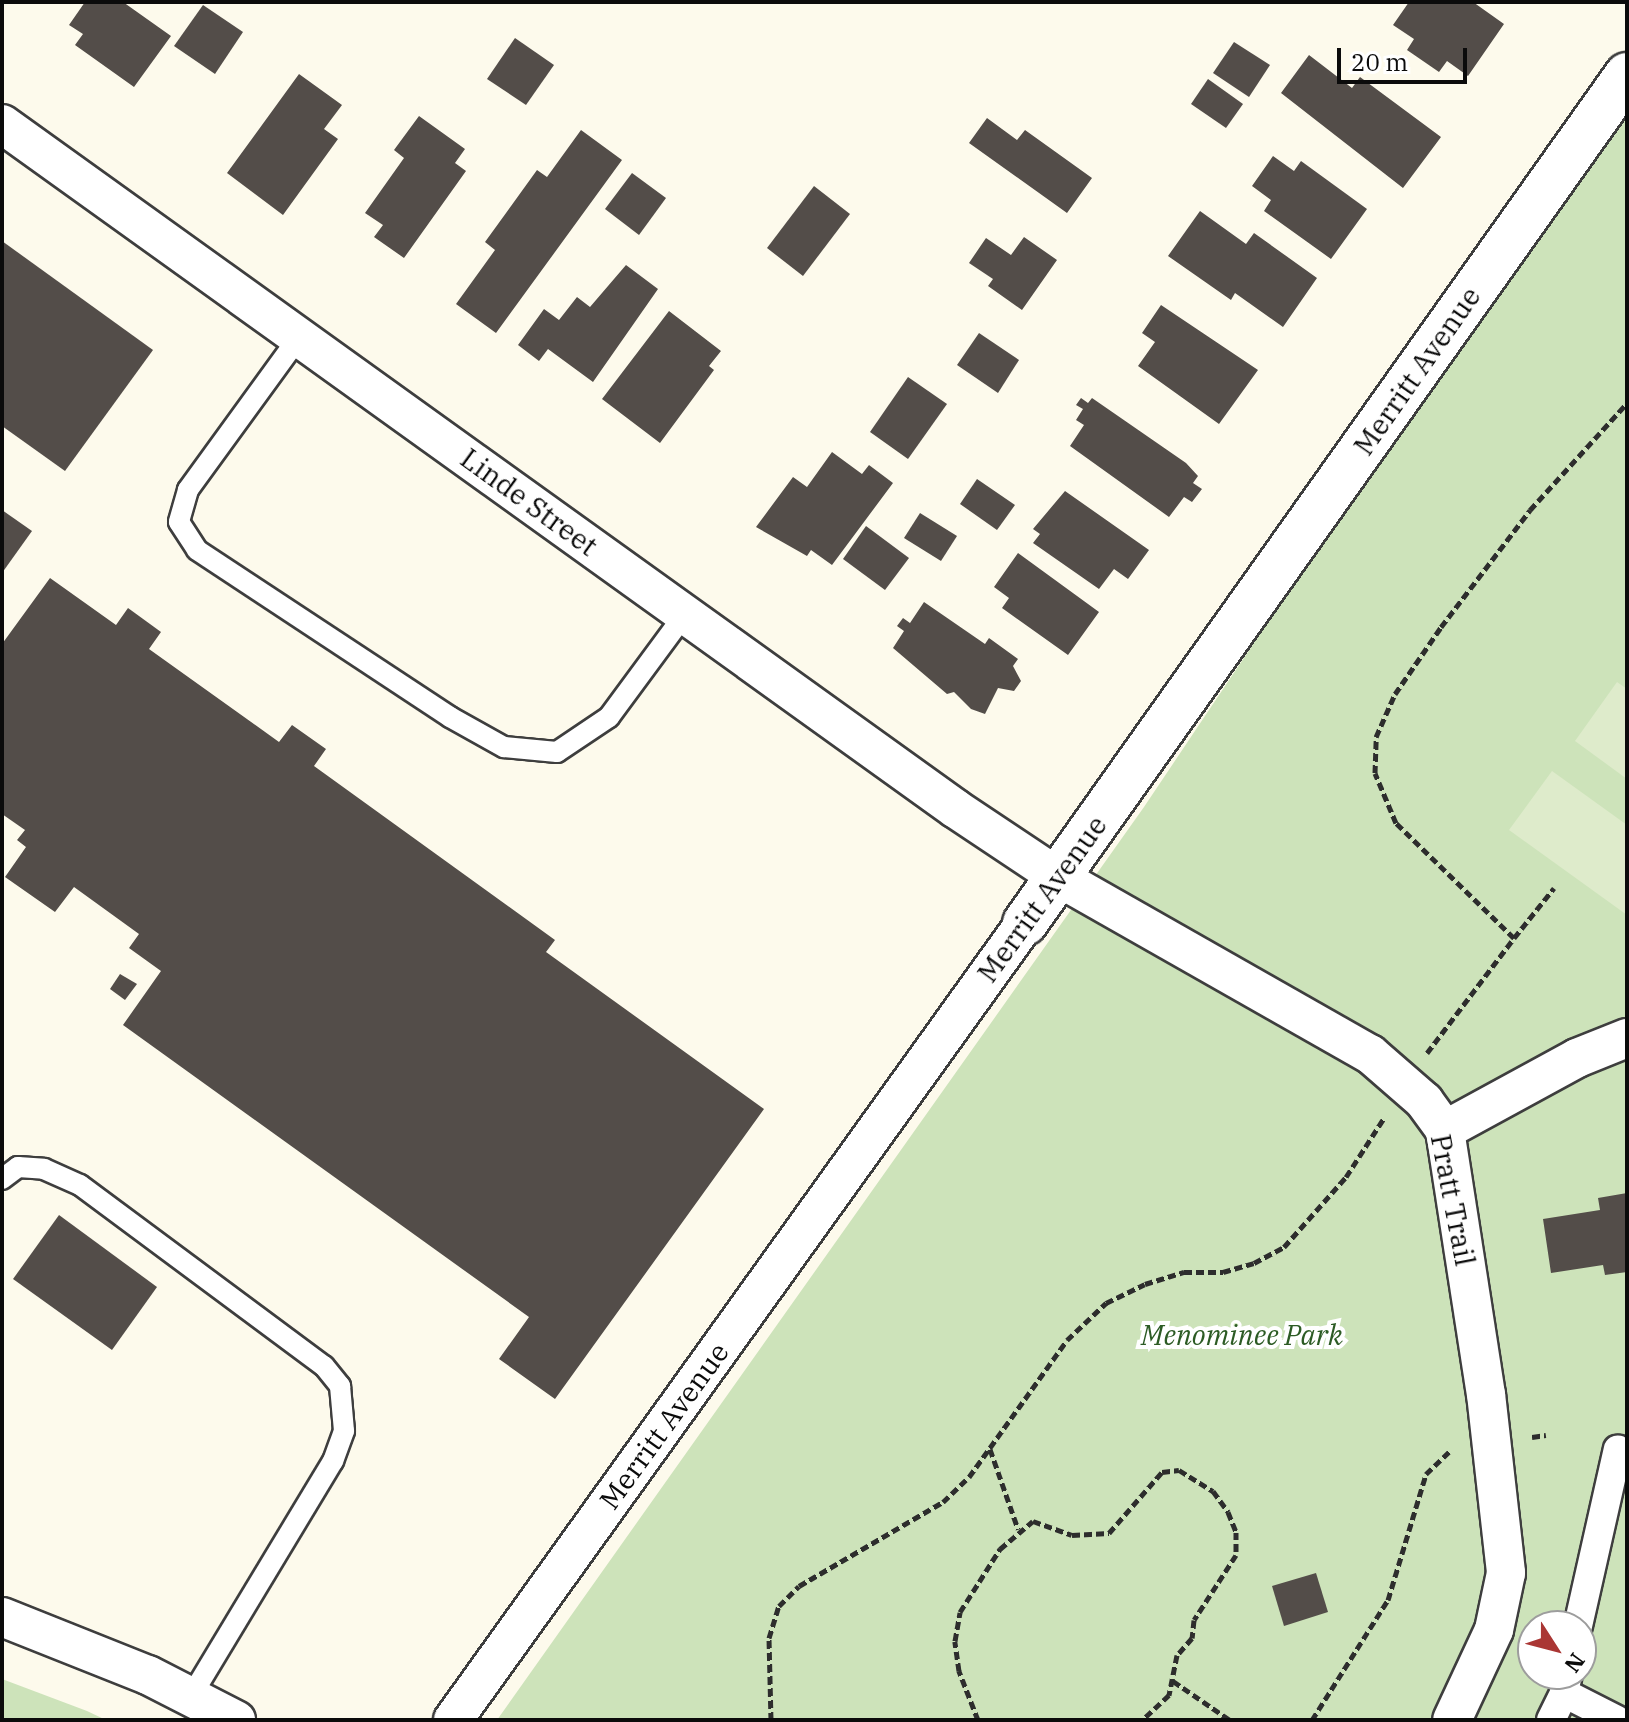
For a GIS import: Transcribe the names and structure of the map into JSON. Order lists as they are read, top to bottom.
{
  "streets": {
    "street": ["Merritt Avenue", "Linde Street", "Pratt Trail"]
  },
  "crossings": [
    ["Merritt Avenue", "Linde Street"],
    ["Merritt Avenue", "Pratt Trail"],
    ["Linde Street", "Pratt Trail"]
  ],
  "parks": ["Menominee Park"],
  "scale_bar": "20 m",
  "north": "bottom right"
}
